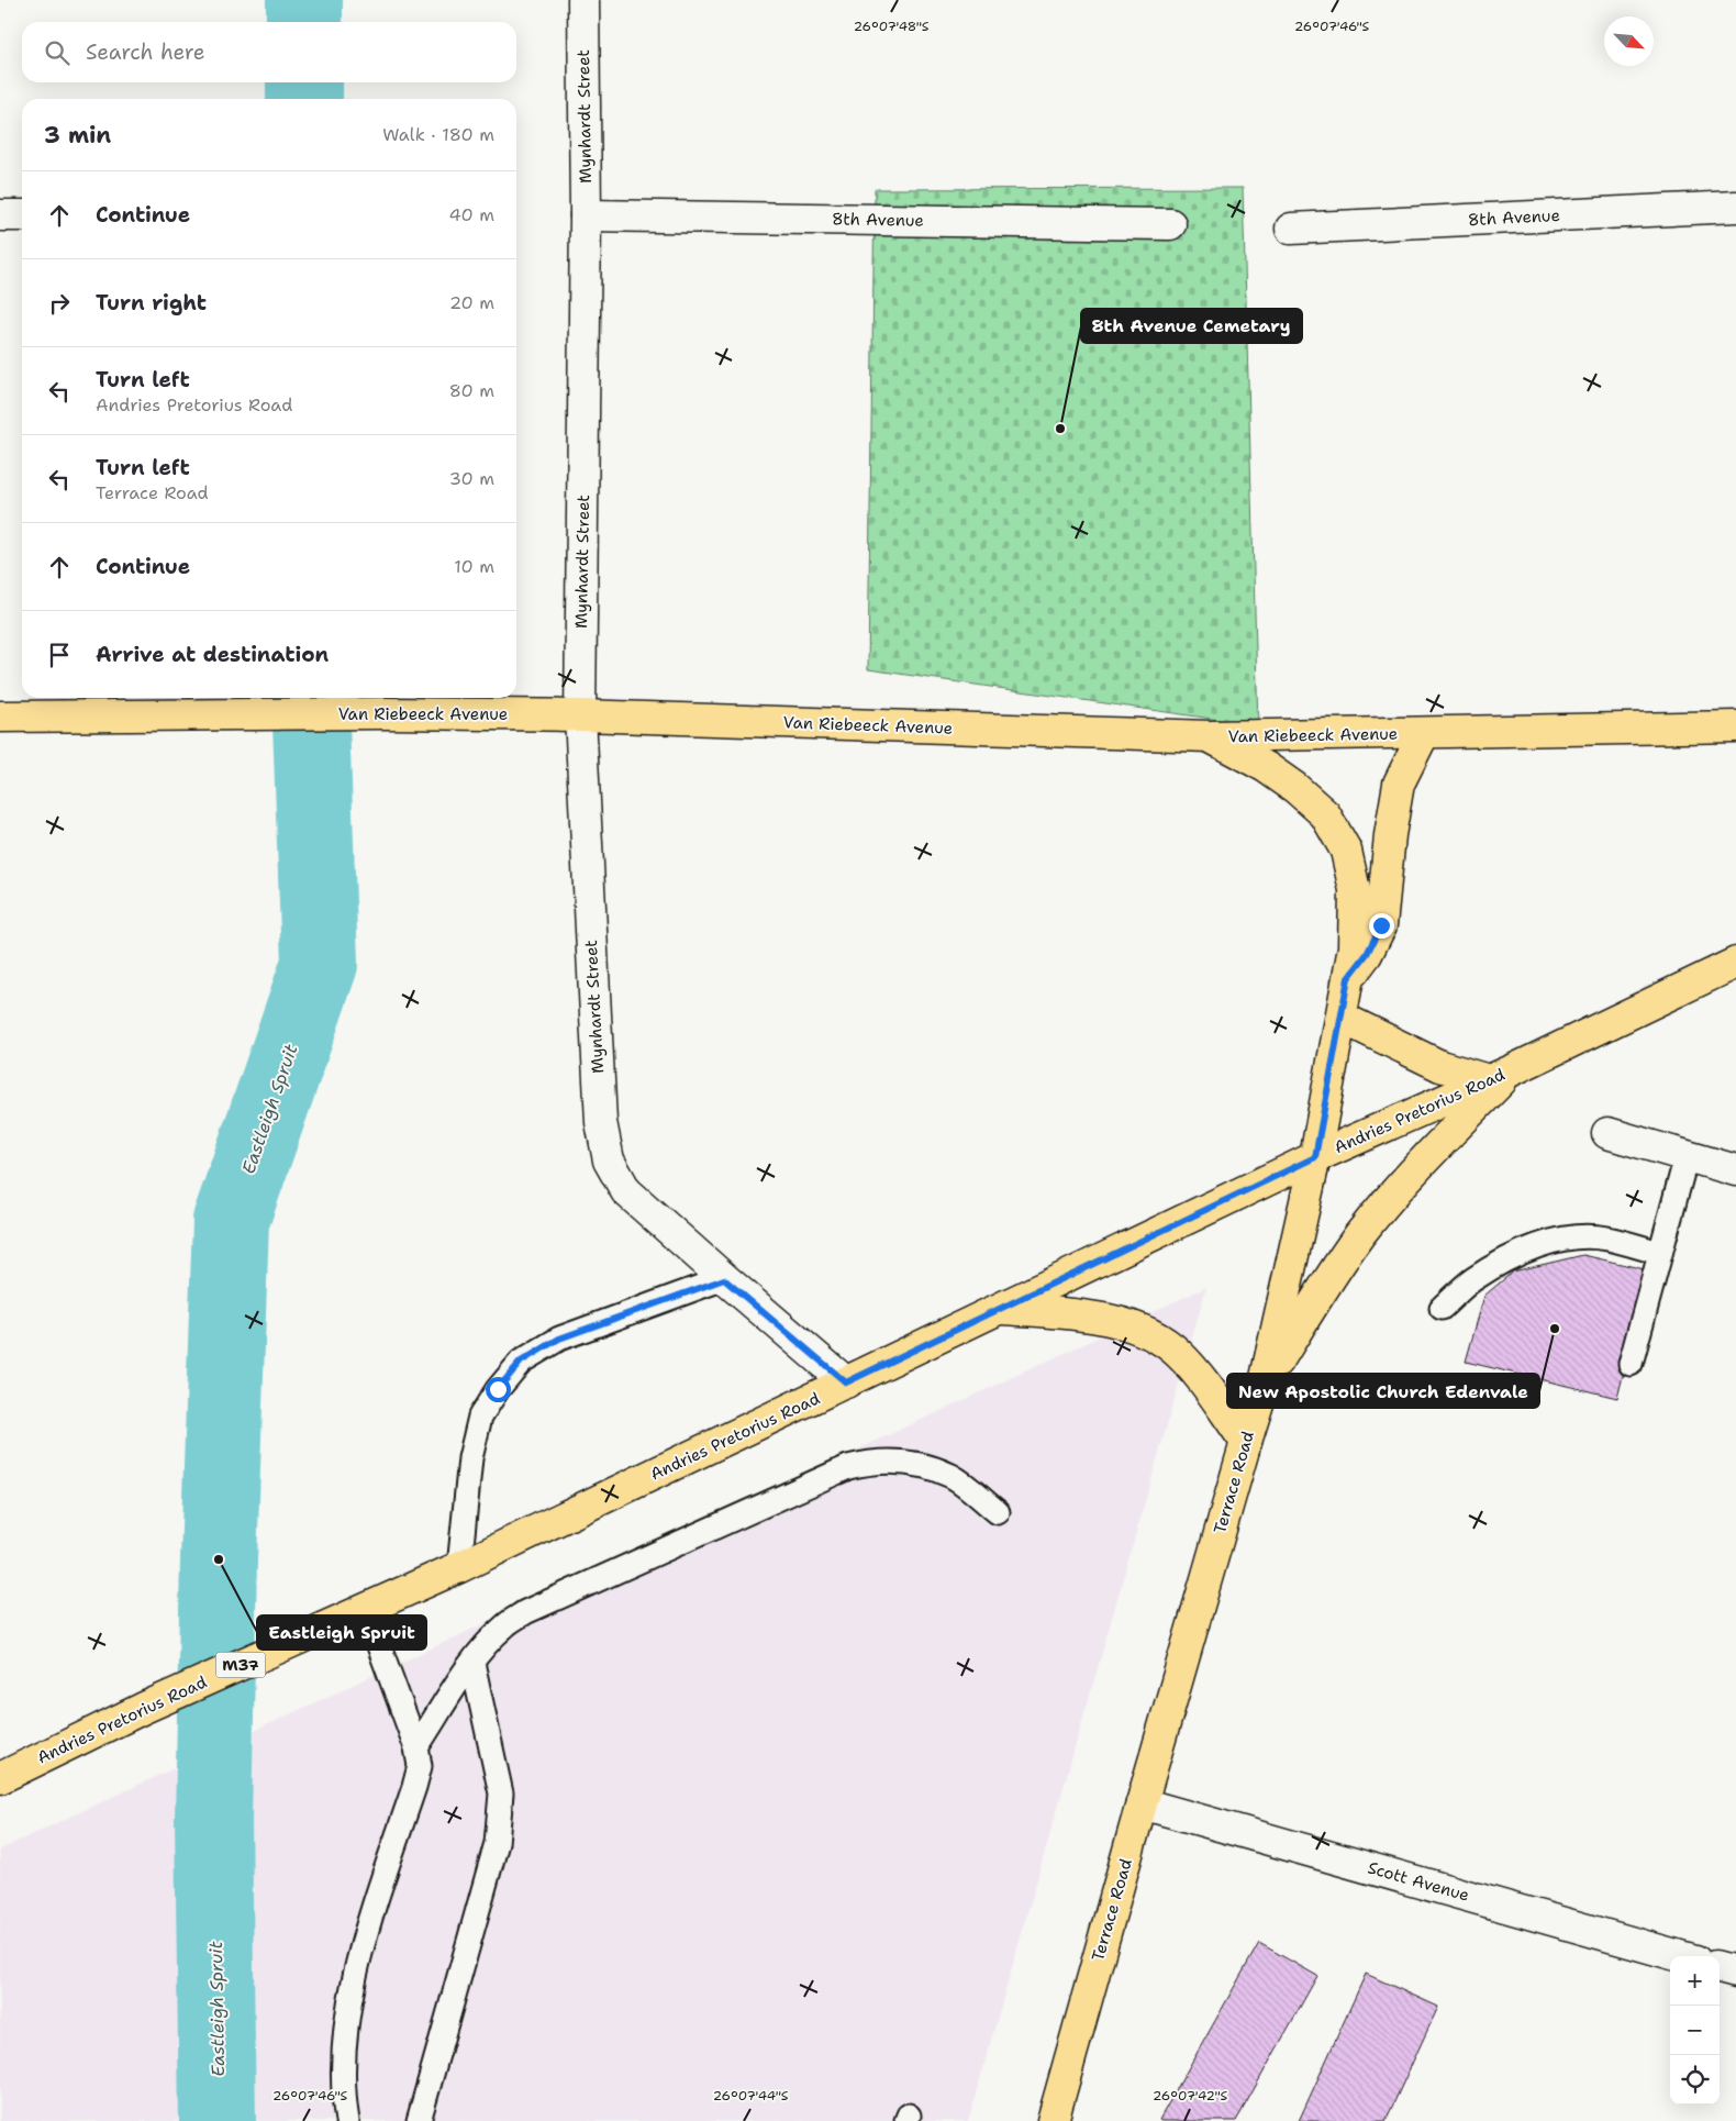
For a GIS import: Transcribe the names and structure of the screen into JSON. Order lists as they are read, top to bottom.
{
  "streets": {
    "main road": [
      "Van Riebeeck Avenue",
      "Andries Pretorius Road",
      "Terrace Road",
      "M37"
    ],
    "street": ["Mynhardt Street", "8th Avenue", "Scott Avenue"]
  },
  "crossings": [
    ["Mynhardt Street", "8th Avenue"],
    ["Mynhardt Street", "Van Riebeeck Avenue"],
    ["Mynhardt Street", "Andries Pretorius Road"],
    ["Van Riebeeck Avenue", "Terrace Road"],
    ["Andries Pretorius Road", "Terrace Road"],
    ["Terrace Road", "Scott Avenue"]
  ],
  "water": ["Eastleigh Spruit"],
  "places": ["8th Avenue Cemetary", "New Apostolic Church Edenvale", "Eastleigh Spruit"],
  "north": "bottom right",
  "page": {
    "search": "Search here",
    "heading": ["3 min", "Walk · 180 m"],
    "list": [
      ["Continue", "40 m"],
      ["Turn right", "20 m"],
      ["Turn left", "Andries Pretorius Road", "80 m"],
      ["Turn left", "Terrace Road", "30 m"],
      ["Continue", "10 m"],
      "Arrive at destination"
    ],
    "map_buttons": ["+", "−"]
  },
  "coordinates": [
    "26°07'48\"S",
    "26°07'46\"S",
    "26°07'44\"S",
    "26°07'42\"S"
  ]
}
